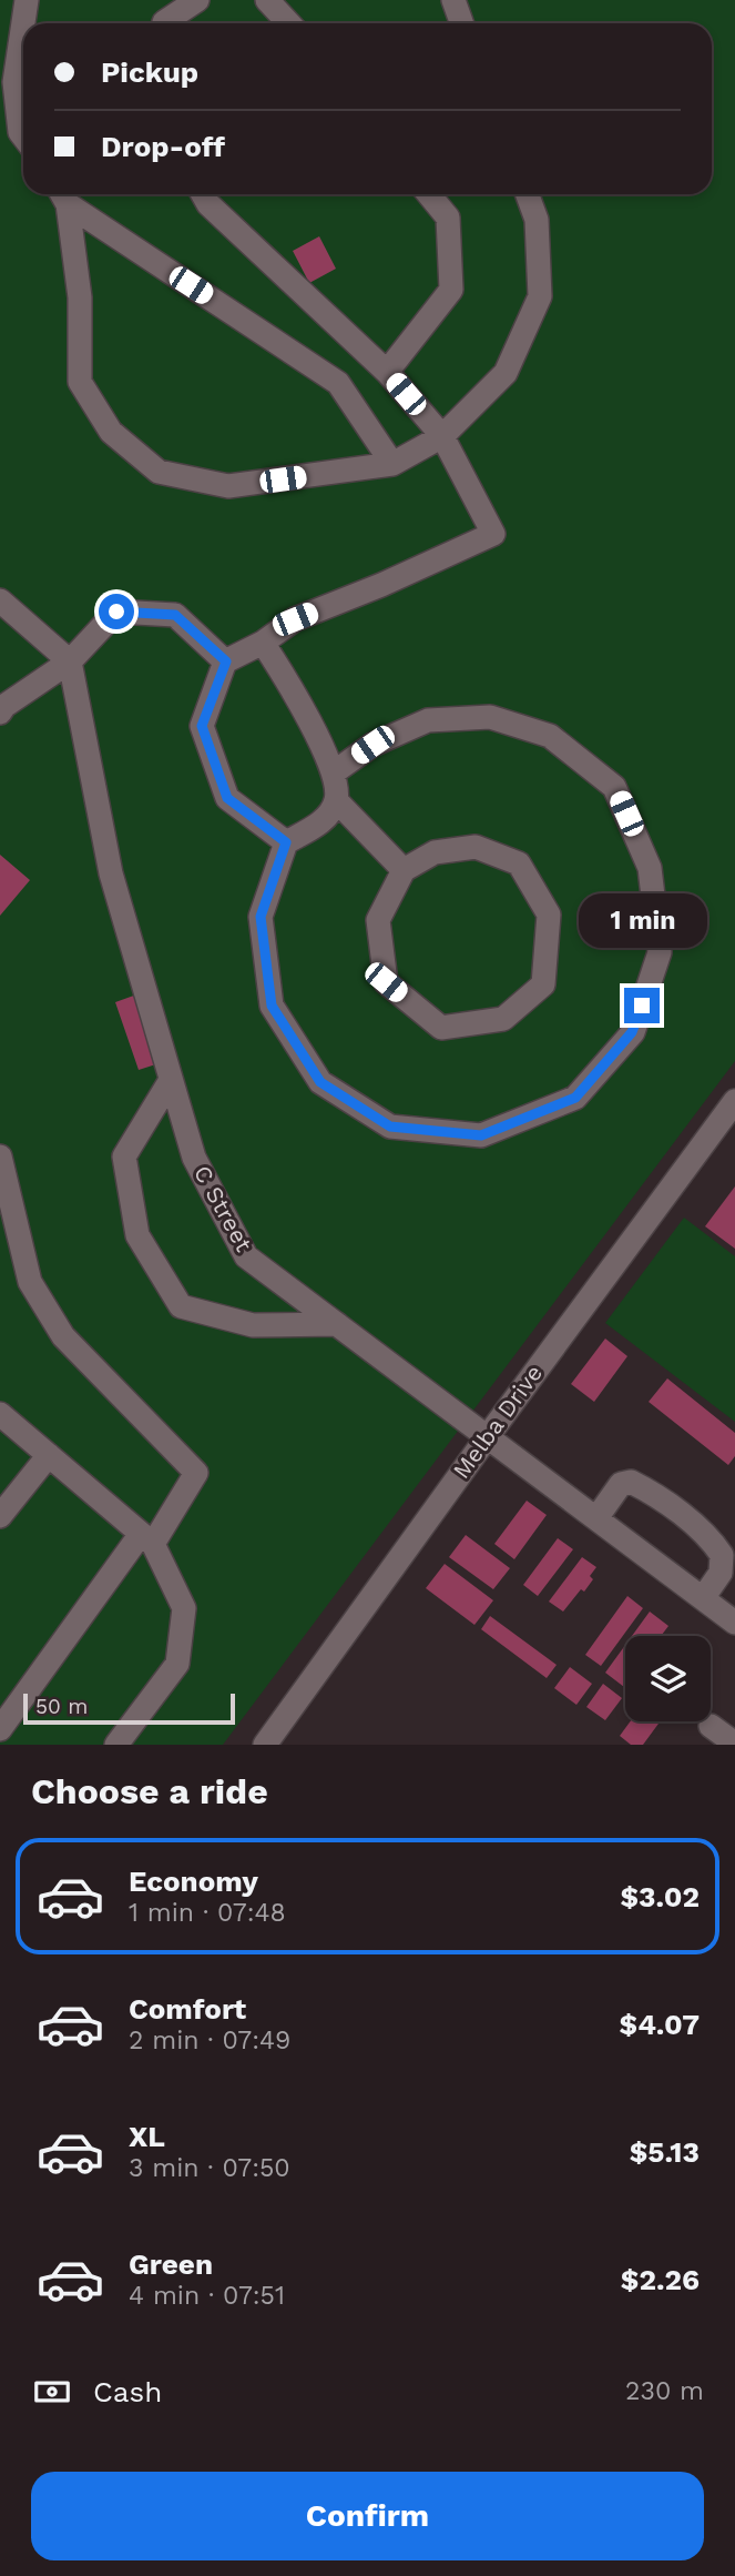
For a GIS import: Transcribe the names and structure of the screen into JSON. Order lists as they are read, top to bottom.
{
  "streets": {
    "street": ["C Street", "Melba Drive"]
  },
  "crossings": [
    ["C Street", "Melba Drive"]
  ],
  "scale_bar": "50 m",
  "page": {
    "banner": ["Pickup", "Drop-off"],
    "bubble": "1 min",
    "scale": "50 m",
    "heading": "Choose a ride",
    "list": [
      {
        "name": "Economy",
        "note": "1 min · 07:48",
        "value": "$3.02"
      },
      {
        "name": "Comfort",
        "note": "2 min · 07:49",
        "value": "$4.07"
      },
      {
        "name": "XL",
        "note": "3 min · 07:50",
        "value": "$5.13"
      },
      {
        "name": "Green",
        "note": "4 min · 07:51",
        "value": "$2.26"
      }
    ],
    "pay": ["Cash", "230 m"],
    "buttons": "Confirm"
  }
}
